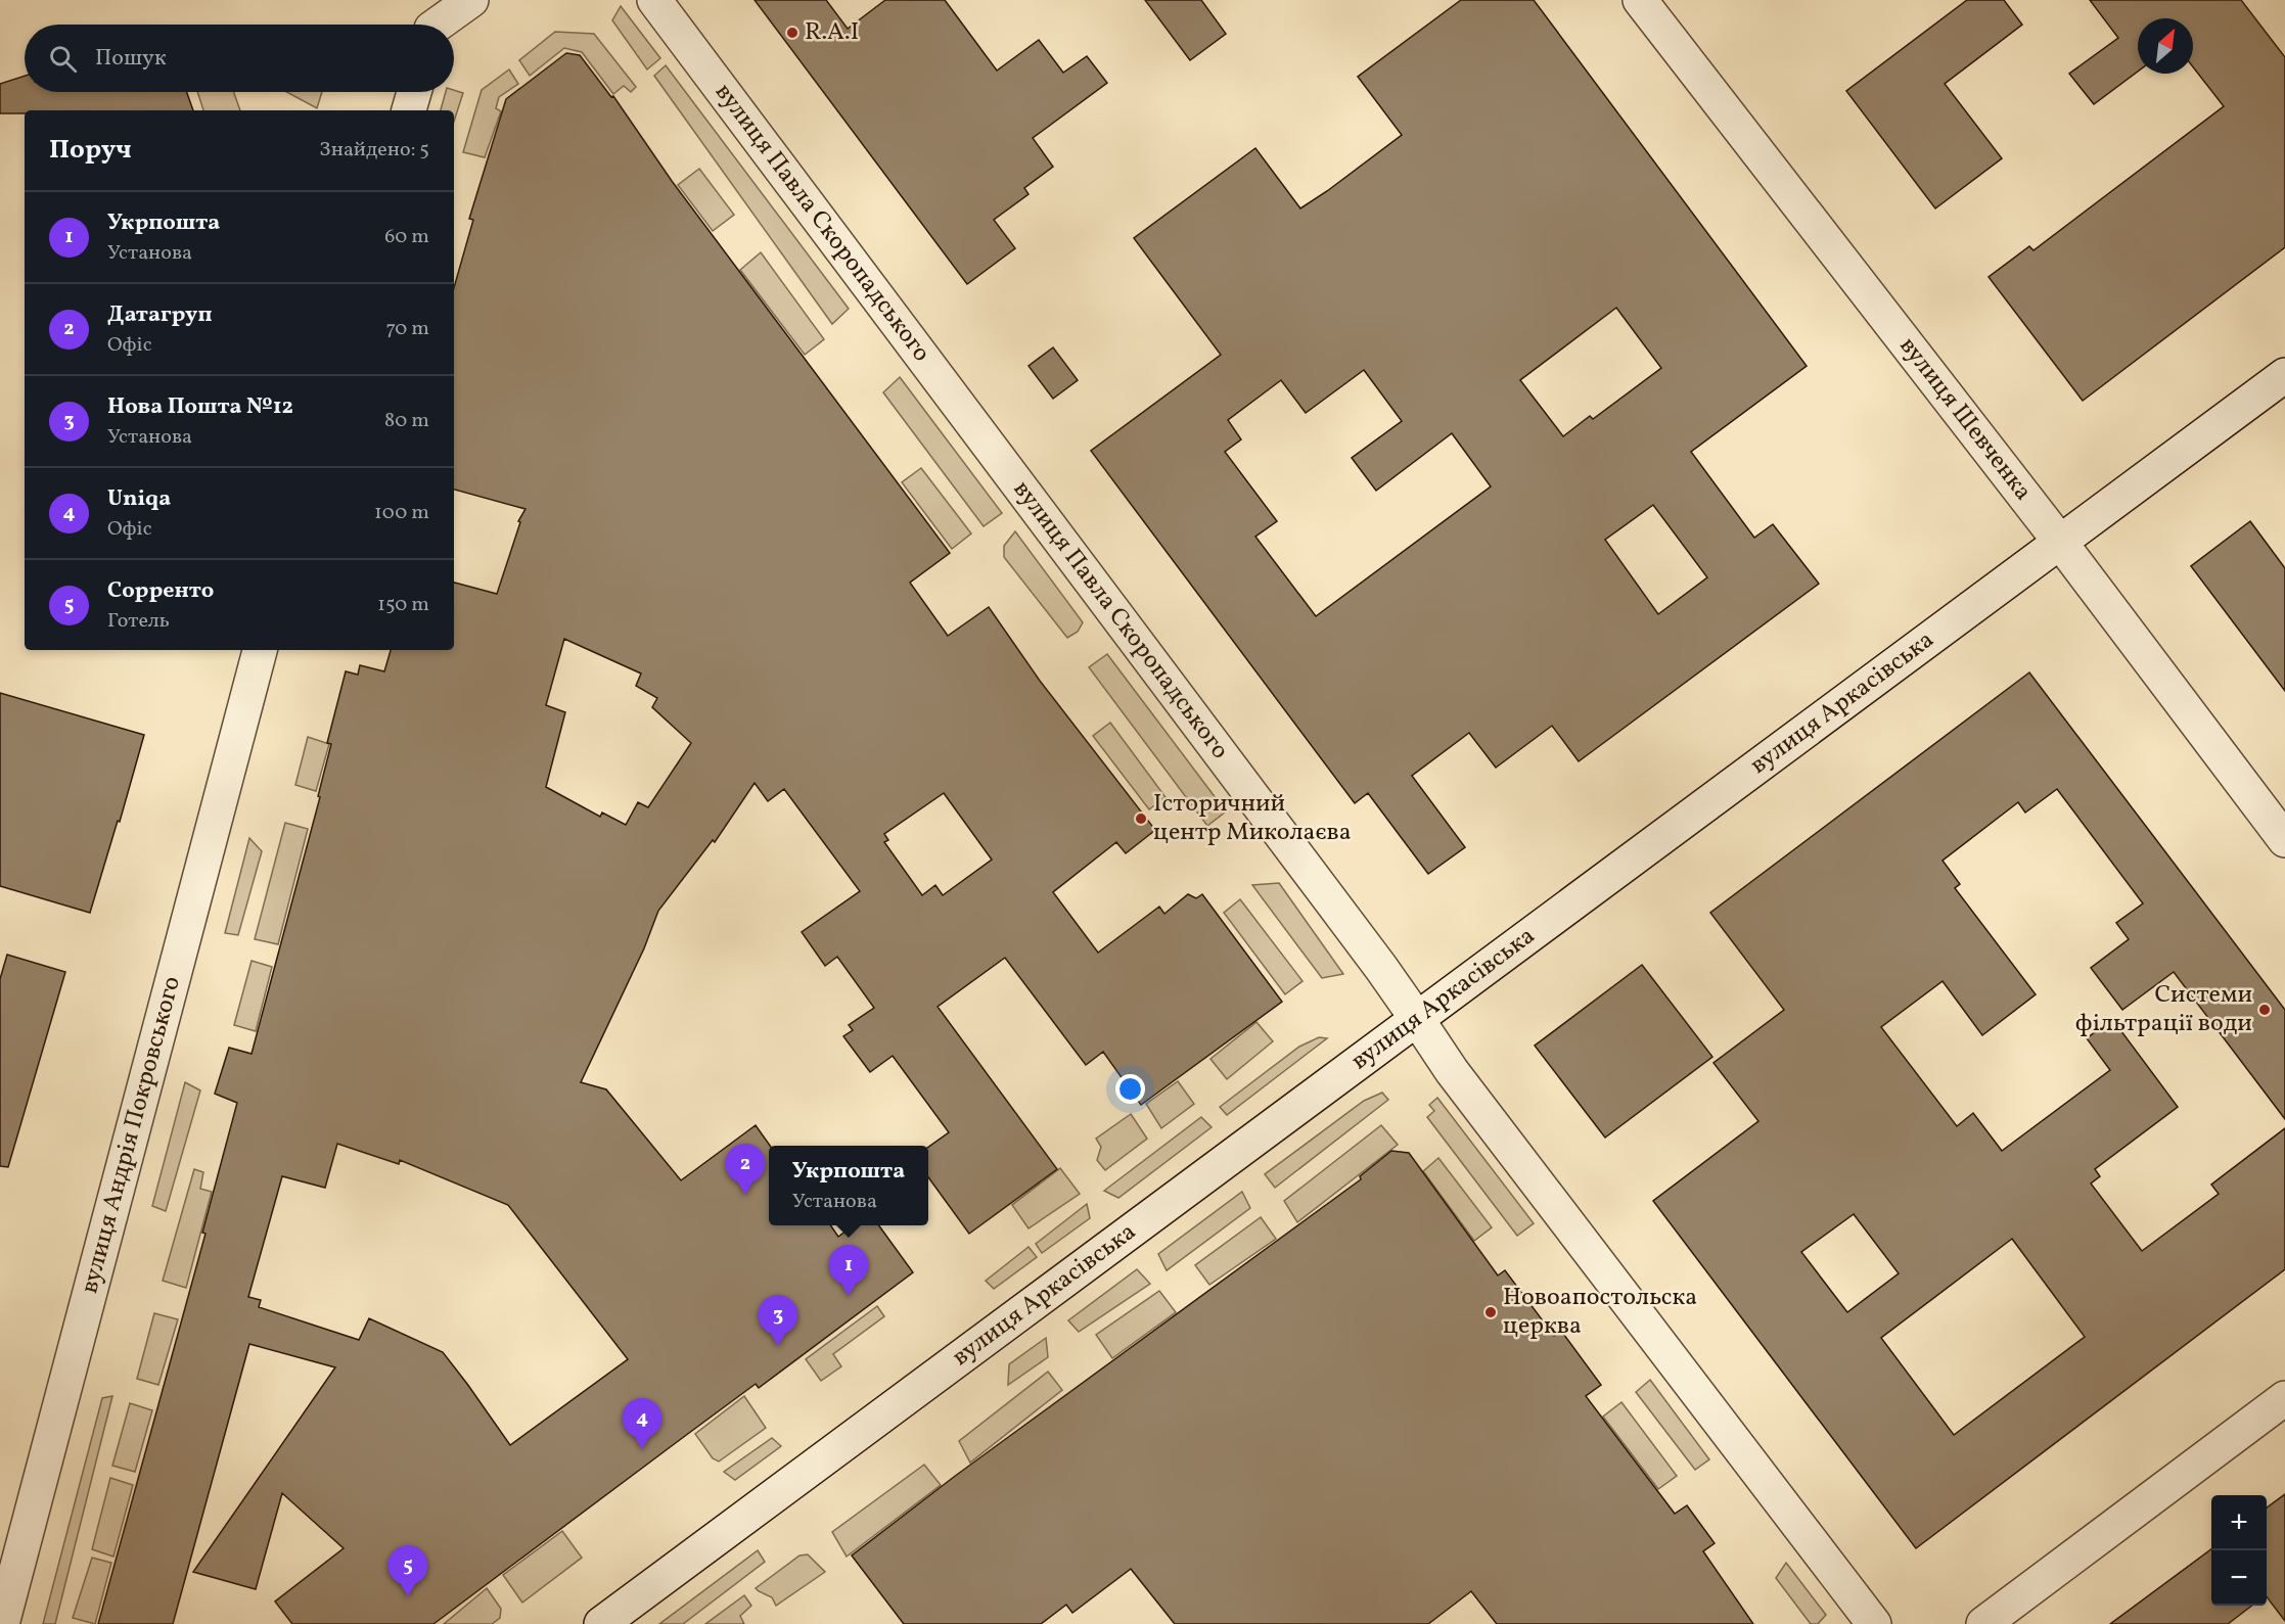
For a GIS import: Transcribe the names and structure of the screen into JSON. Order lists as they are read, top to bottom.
{
  "streets": {
    "street": [
      "вулиця Павла Скоропадського",
      "вулиця Шевченка",
      "вулиця Аркасівська",
      "вулиця Андрія Покровського"
    ]
  },
  "crossings": [
    ["вулиця Павла Скоропадського", "вулиця Аркасівська"],
    ["вулиця Шевченка", "вулиця Аркасівська"]
  ],
  "places": [
    "R.A.I",
    "Історичний центр Миколаєва",
    "Системи фільтрації води",
    "Новоапостольска церква"
  ],
  "north": "top right",
  "page": {
    "search": "Пошук",
    "heading": ["Поруч", "Знайдено: 5"],
    "list": [
      {
        "mark": "1",
        "name": "Укрпошта",
        "note": "Установа",
        "value": "60 m"
      },
      {
        "mark": "2",
        "name": "Датагруп",
        "note": "Офіс",
        "value": "70 m"
      },
      {
        "mark": "3",
        "name": "Нова Пошта №12",
        "note": "Установа",
        "value": "80 m"
      },
      {
        "mark": "4",
        "name": "Uniqa",
        "note": "Офіс",
        "value": "100 m"
      },
      {
        "mark": "5",
        "name": "Сорренто",
        "note": "Готель",
        "value": "150 m"
      }
    ],
    "pins": [
      "2",
      "1",
      "3",
      "4",
      "5"
    ],
    "popup": ["Укрпошта", "Установа"],
    "map_buttons": ["+", "−"]
  }
}
